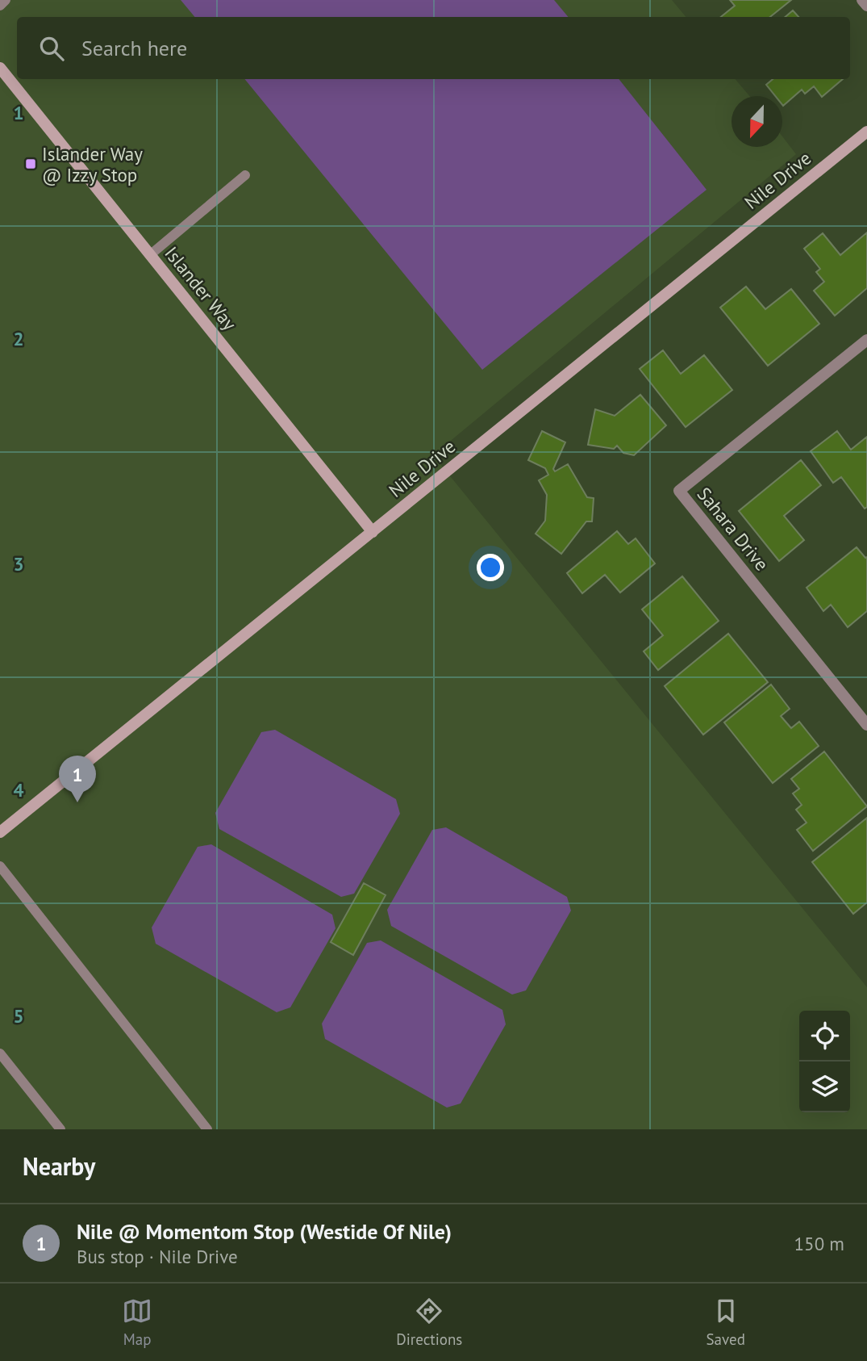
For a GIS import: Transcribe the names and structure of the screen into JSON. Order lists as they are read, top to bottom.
{
  "streets": {
    "main road": ["Nile Drive", "Islander Way"],
    "street": ["Sahara Drive"]
  },
  "crossings": [
    ["Nile Drive", "Islander Way"]
  ],
  "places": {
    "transit": ["Islander Way @ Izzy Stop"]
  },
  "north": "bottom",
  "page": {
    "search": "Search here",
    "pins": "1",
    "heading": "Nearby",
    "list": [
      {
        "mark": "1",
        "name": "Nile @ Momentom Stop (Westide Of Nile)",
        "note": "Bus stop · Nile Drive",
        "value": "150 m"
      }
    ],
    "nav": ["Map", "Directions", "Saved"]
  },
  "grid": {
    "rows": [
      "1",
      "2",
      "3",
      "4",
      "5"
    ]
  }
}
